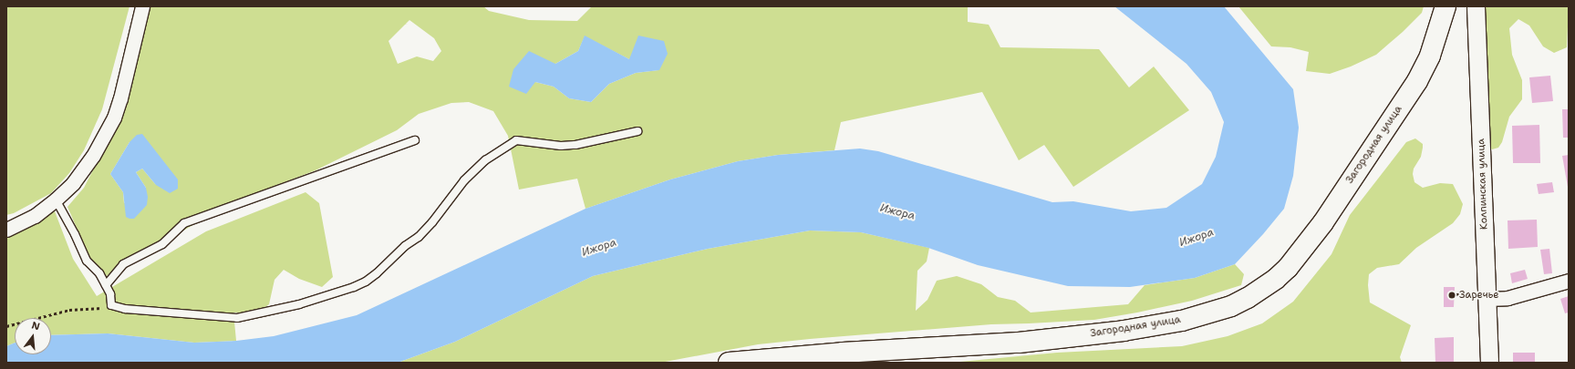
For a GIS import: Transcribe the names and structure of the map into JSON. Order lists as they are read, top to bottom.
{
  "streets": {
    "main road": ["Загородная улица"],
    "street": ["Колпинская улица"]
  },
  "water": ["Ижора"],
  "places": ["Заречье"],
  "north": "top"
}
